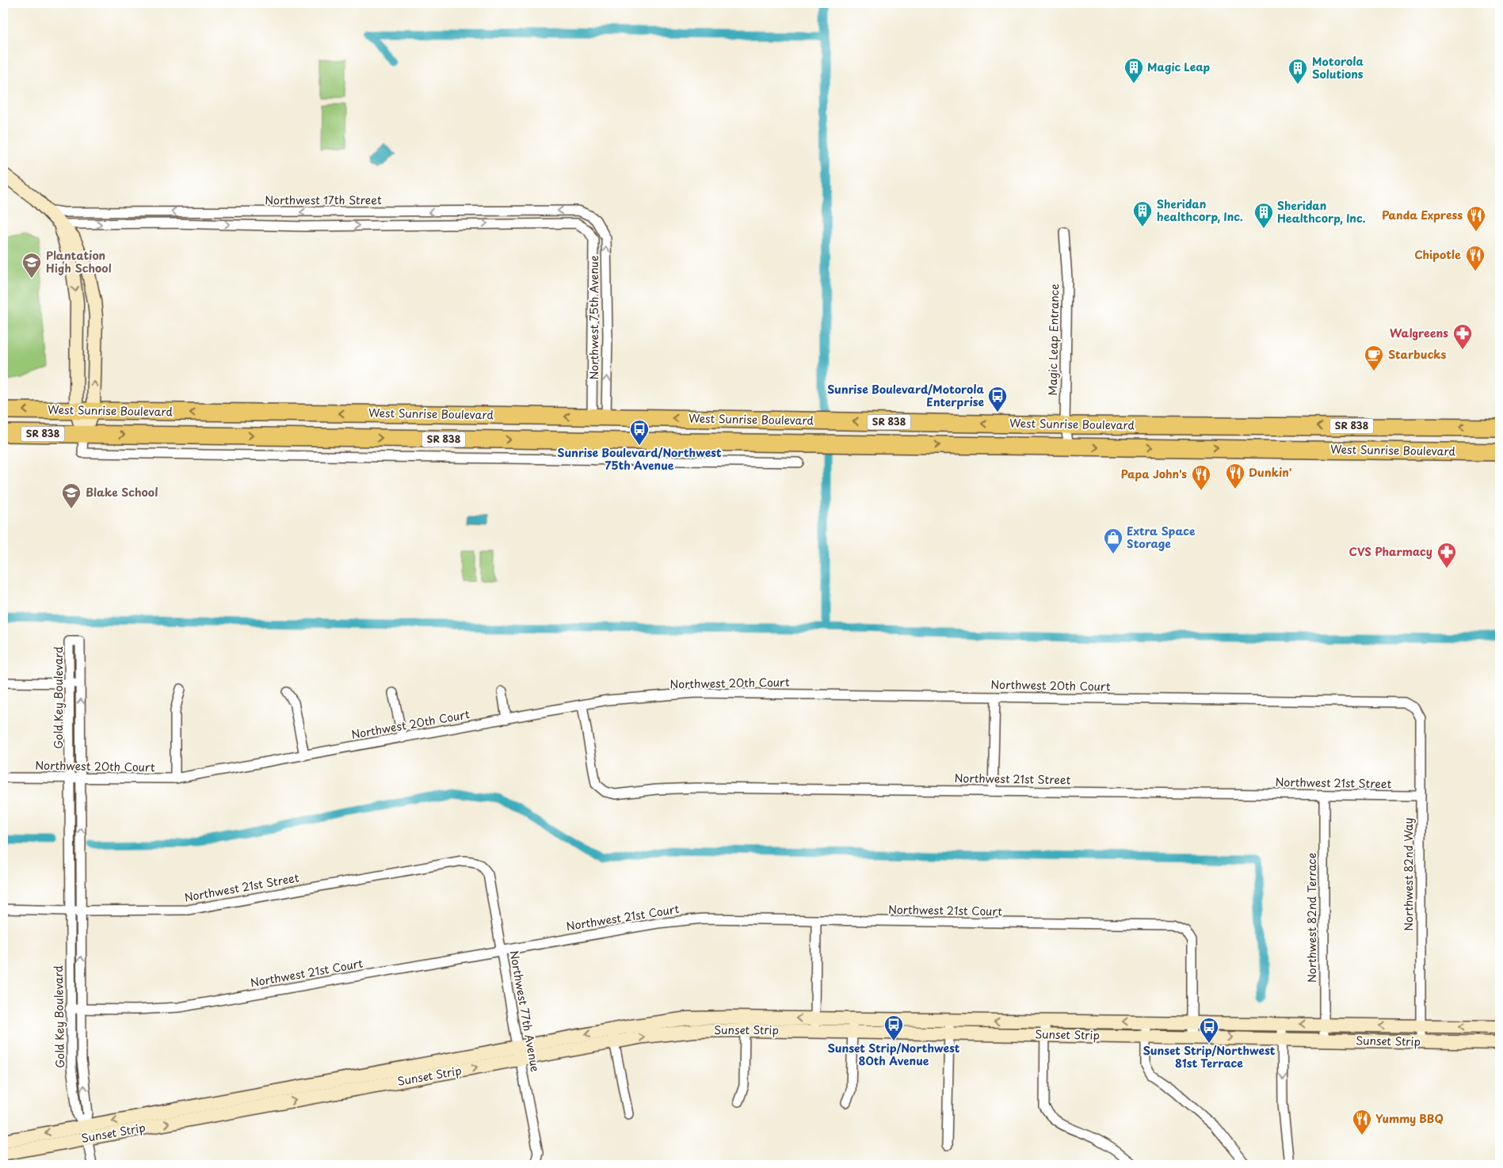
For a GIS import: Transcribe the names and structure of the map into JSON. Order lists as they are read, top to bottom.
{
  "streets": {
    "highway": ["West Sunrise Boulevard", "SR 838"],
    "street": [
      "Northwest 17th Street",
      "Northwest 75th Avenue",
      "Magic Leap Entrance",
      "Northwest 20th Court",
      "Gold Key Boulevard",
      "Northwest 21st Street",
      "Northwest 82nd Way",
      "Northwest 21st Court",
      "Northwest 82nd Terrace",
      "Northwest 77th Avenue",
      "Sunset Strip"
    ]
  },
  "crossings": [
    ["Northwest 17th Street", "Northwest 75th Avenue"],
    ["Northwest 75th Avenue", "West Sunrise Boulevard"],
    ["Magic Leap Entrance", "West Sunrise Boulevard"],
    ["Northwest 20th Court", "Gold Key Boulevard"],
    ["Northwest 20th Court", "Northwest 21st Street"],
    ["Northwest 20th Court", "Northwest 82nd Way"],
    ["Gold Key Boulevard", "Northwest 21st Street"],
    ["Gold Key Boulevard", "Northwest 21st Court"],
    ["Gold Key Boulevard", "Sunset Strip"],
    ["Northwest 21st Street", "Northwest 82nd Way"],
    ["Northwest 21st Street", "Northwest 82nd Terrace"],
    ["Northwest 21st Street", "Northwest 77th Avenue"],
    ["Northwest 82nd Way", "Sunset Strip"],
    ["Northwest 21st Court", "Northwest 77th Avenue"],
    ["Northwest 21st Court", "Sunset Strip"],
    ["Northwest 82nd Terrace", "Sunset Strip"],
    ["Northwest 77th Avenue", "Sunset Strip"]
  ],
  "one_way": ["Northwest 17th Street"],
  "places": {
    "building": [
      "Magic Leap",
      "Motorola Solutions",
      "Sheridan healthcorp, Inc.",
      "Sheridan Healthcorp, Inc."
    ],
    "restaurant": [
      "Panda Express",
      "Chipotle",
      "Dunkin'",
      "Papa John's",
      "Yummy BBQ"
    ],
    "school or university": ["Plantation High School", "Blake School"],
    "pharmacy": ["Walgreens", "CVS Pharmacy"],
    "cafe": ["Starbucks"],
    "bus stop": [
      "Sunrise Boulevard/Motorola Enterprise",
      "Sunrise Boulevard/Northwest 75th Avenue",
      "Sunset Strip/Northwest 80th Avenue",
      "Sunset Strip/Northwest 81st Terrace"
    ],
    "shop": ["Extra Space Storage"]
  }
}
